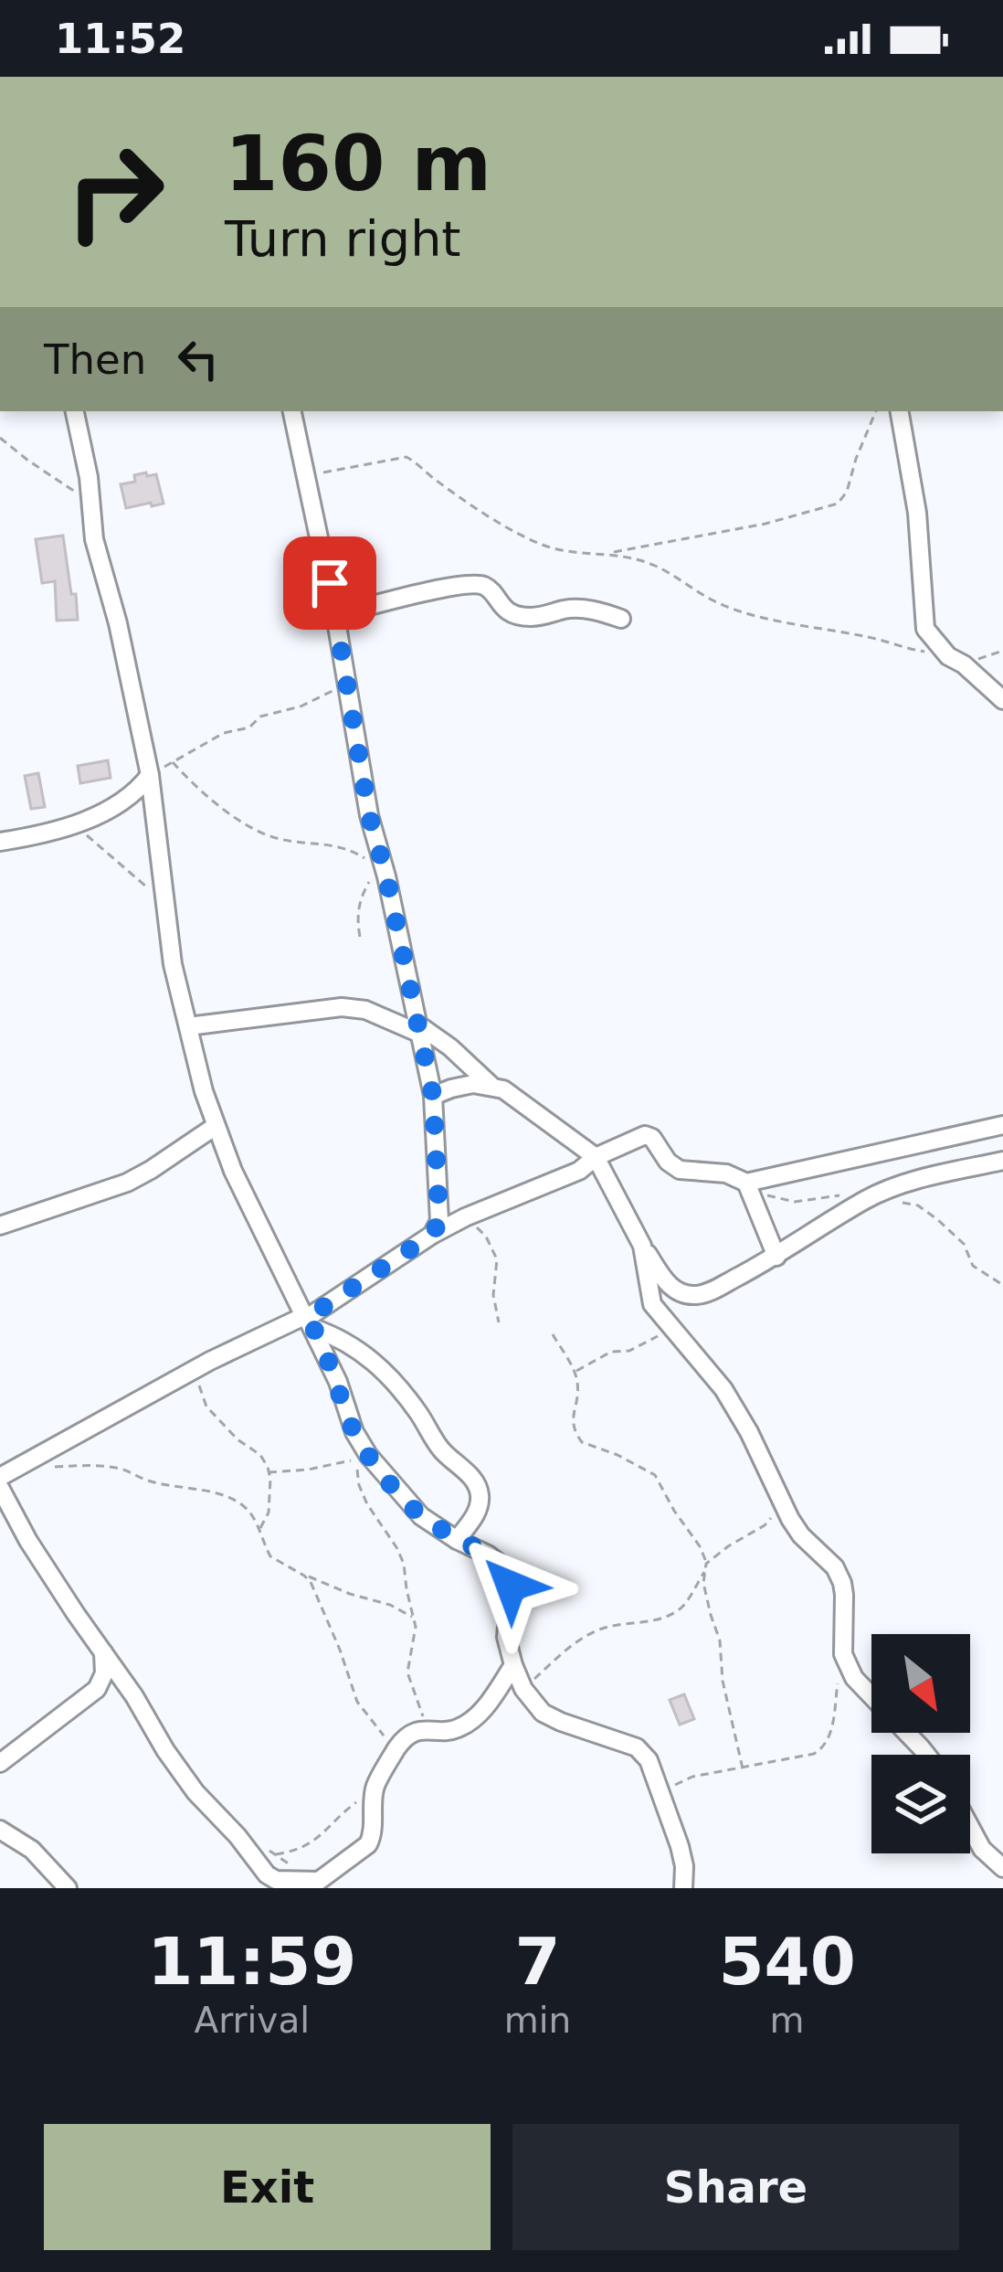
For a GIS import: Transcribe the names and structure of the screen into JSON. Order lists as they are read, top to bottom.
{
  "north": "bottom right",
  "page": {
    "status": "11:52",
    "turn": ["160 m", "Turn right"],
    "then": "Then",
    "eta": [
      "11:59",
      "Arrival",
      "7",
      "min",
      "540",
      "m"
    ],
    "buttons": ["Exit", "Share"]
  }
}
